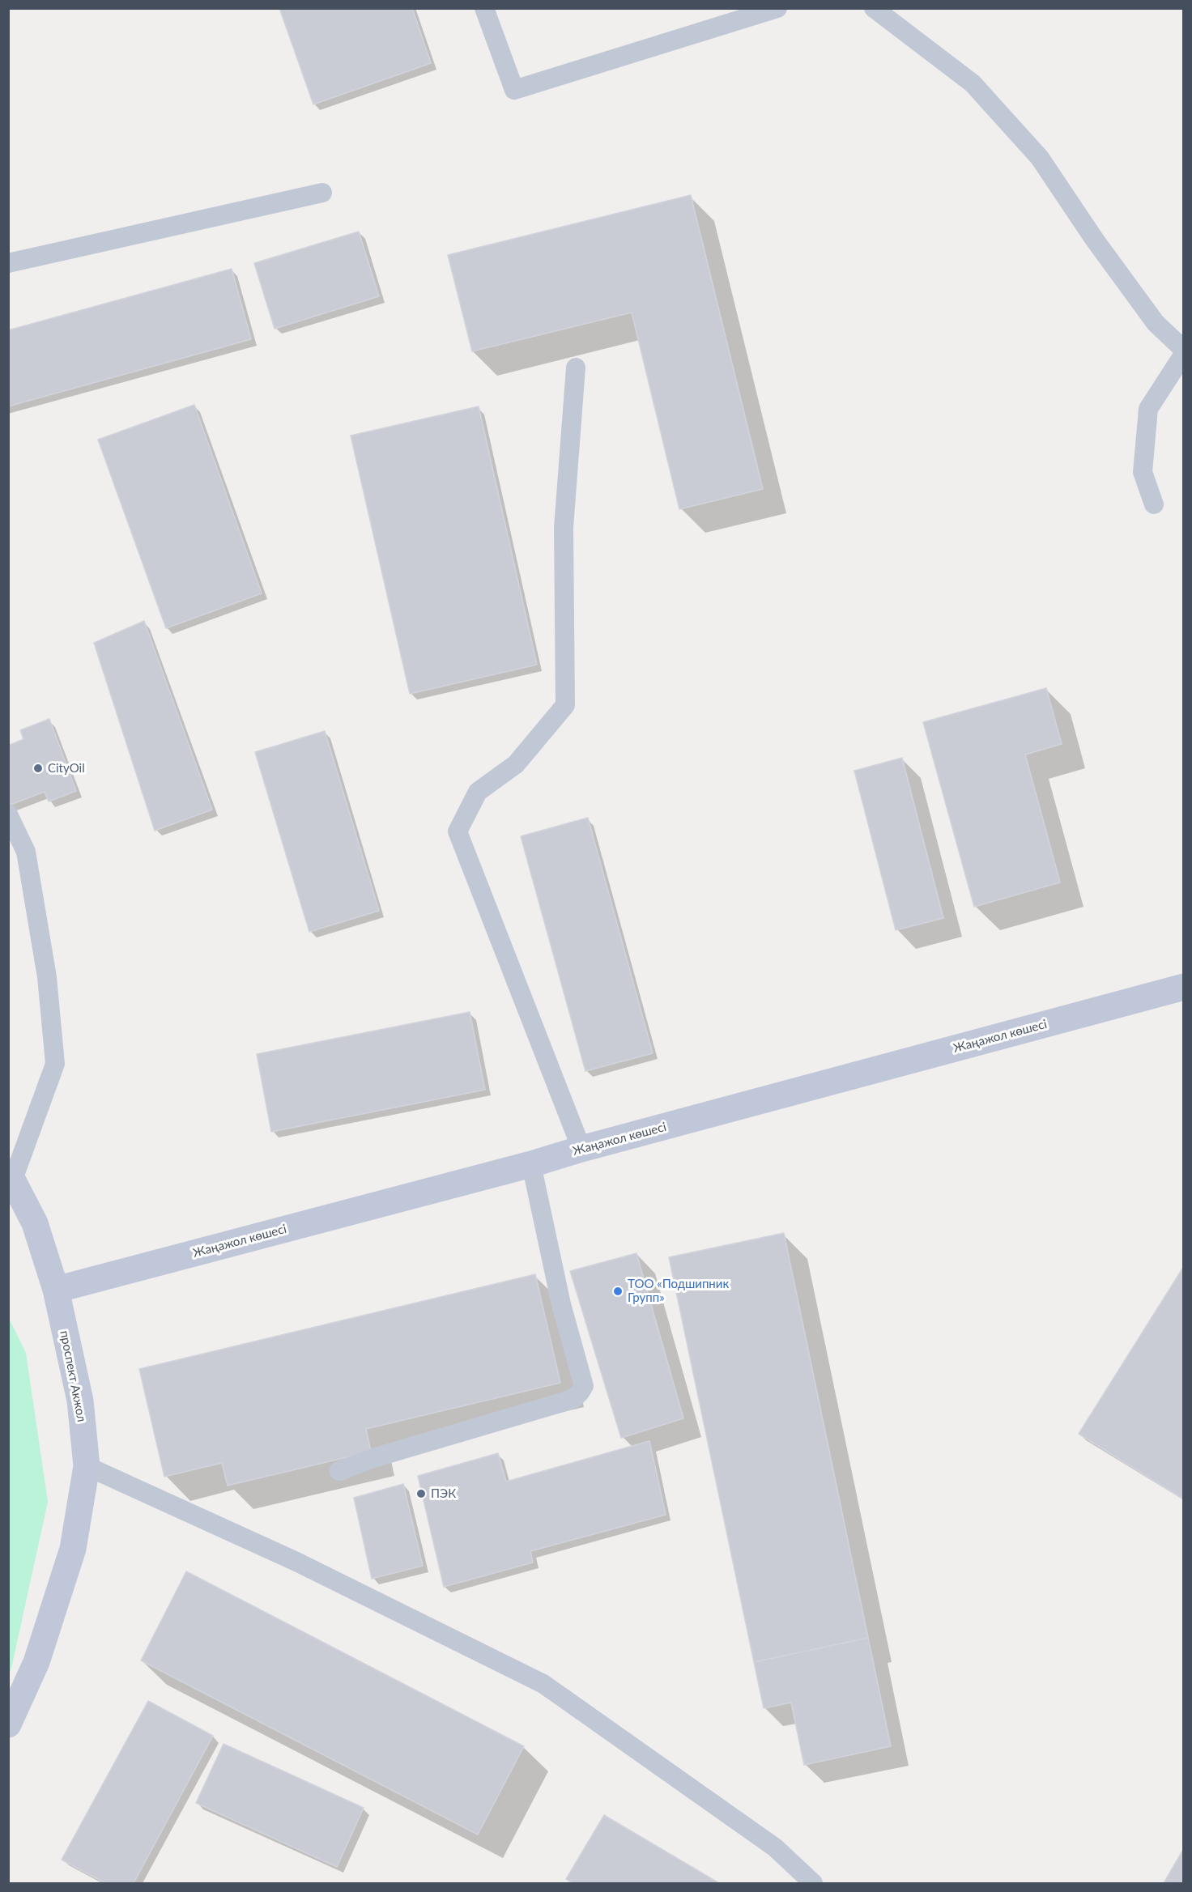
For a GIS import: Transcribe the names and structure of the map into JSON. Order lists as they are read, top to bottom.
{
  "streets": {
    "main road": ["Жаңажол көшесі", "проспект Акжол"]
  },
  "crossings": [
    ["Жаңажол көшесі", "проспект Акжол"]
  ],
  "places": ["CityOil", "ТОО «Подшипник Групп»", "ПЭК"]
}
